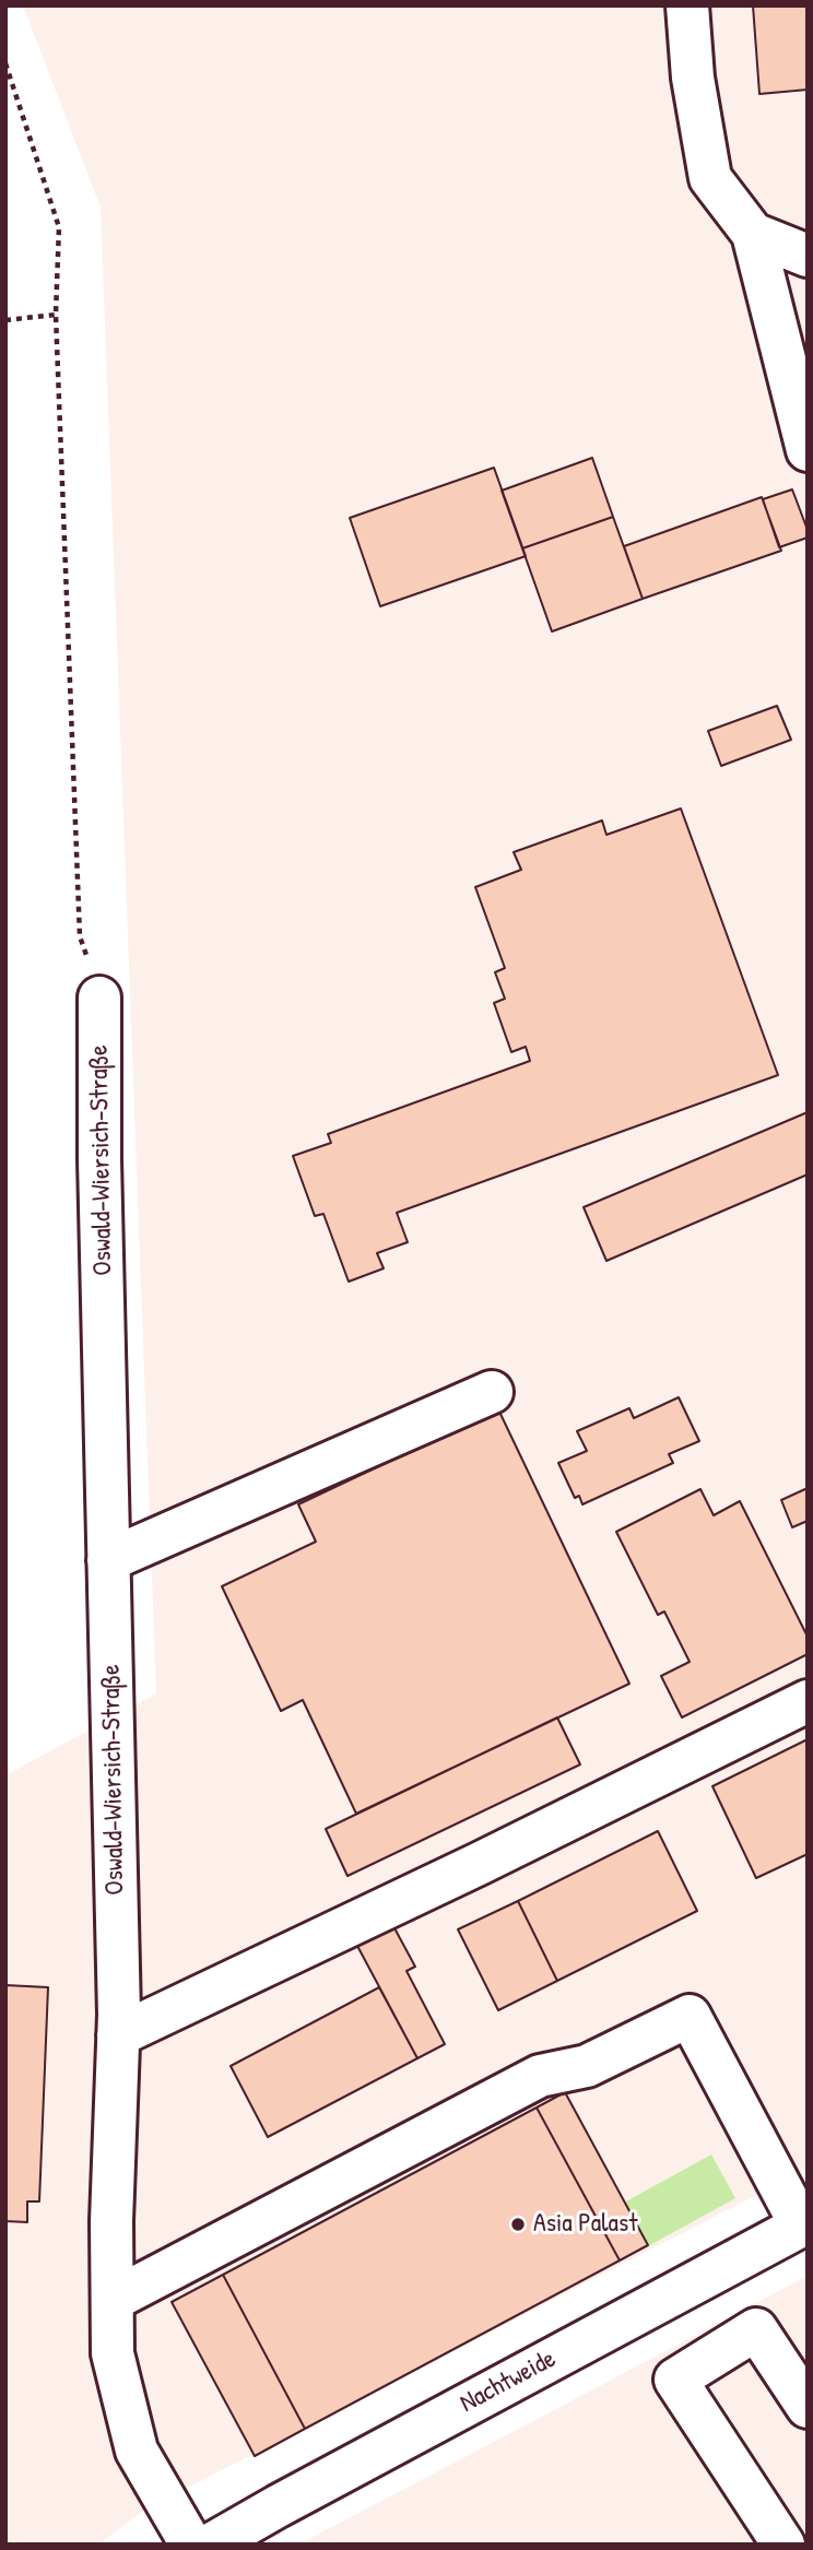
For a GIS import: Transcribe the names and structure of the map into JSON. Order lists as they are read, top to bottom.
{
  "streets": {
    "street": ["Oswald-Wiersich-Straße", "Nachtweide"]
  },
  "places": ["Asia Palast"]
}
